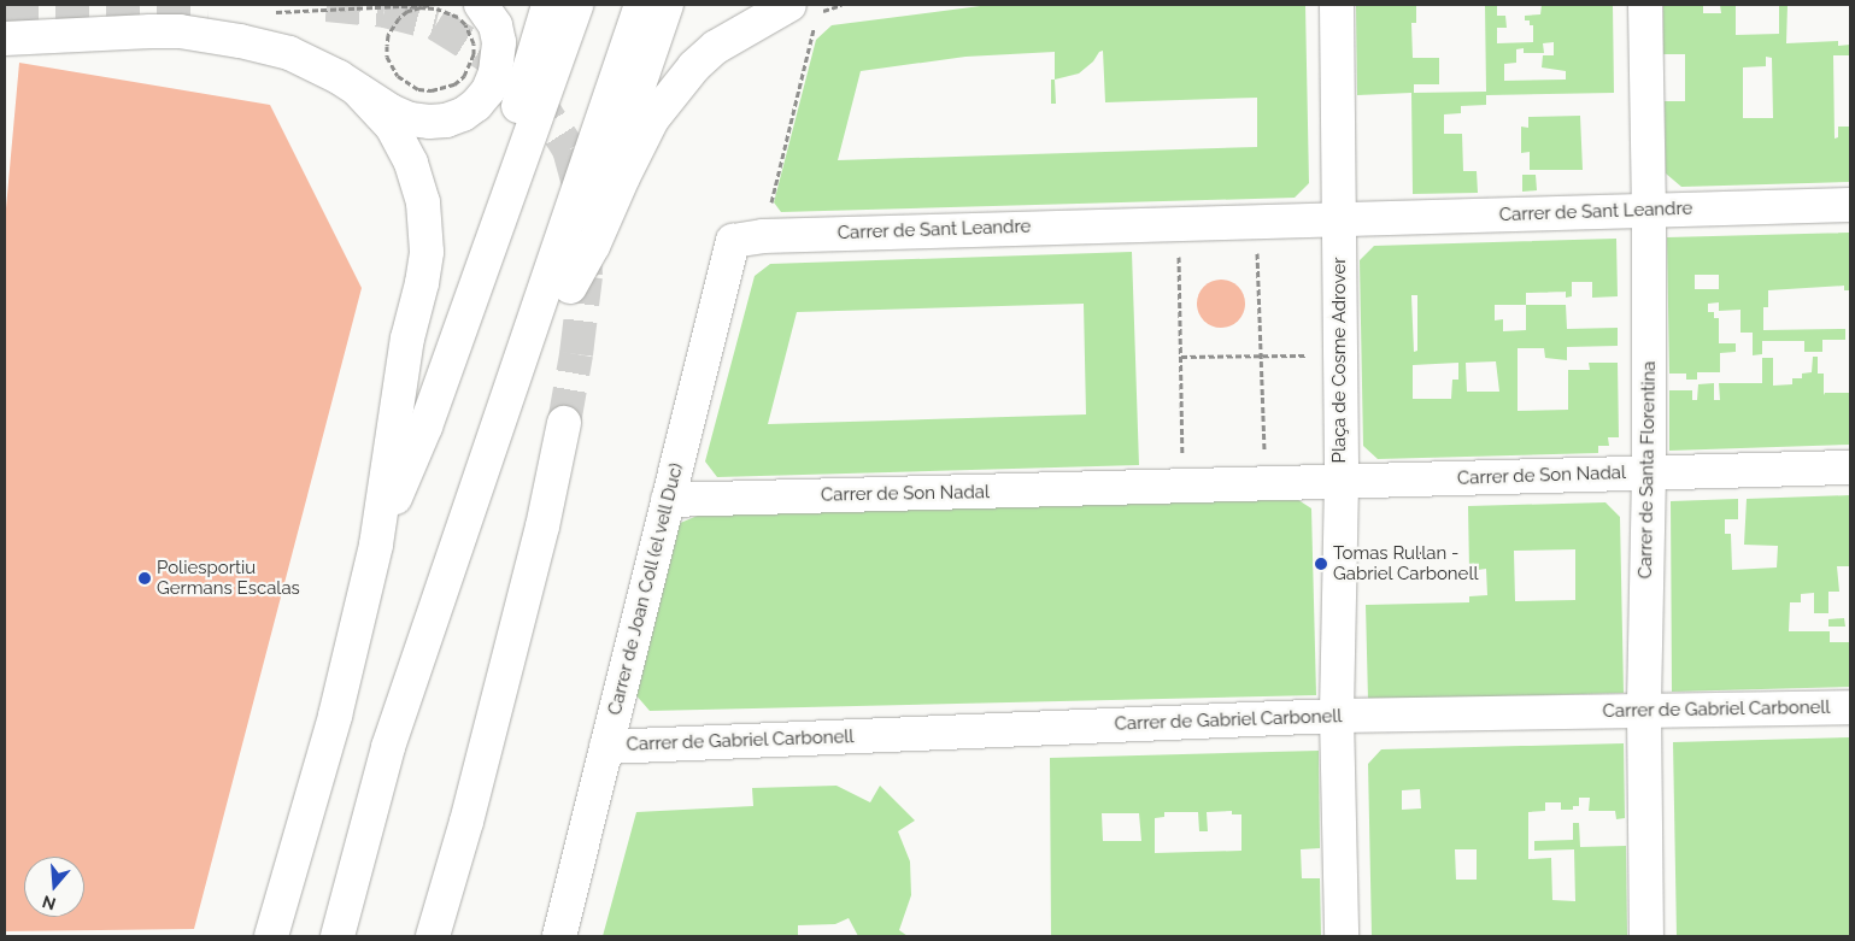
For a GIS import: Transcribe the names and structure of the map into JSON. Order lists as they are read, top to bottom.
{
  "streets": {
    "main road": [
      "Carrer de Sant Leandre",
      "Plaça de Cosme Adrover",
      "Carrer de Santa Florentina",
      "Carrer de Son Nadal",
      "Carrer de Joan Coll (el vell Duc)",
      "Carrer de Gabriel Carbonell"
    ]
  },
  "crossings": [
    ["Carrer de Sant Leandre", "Plaça de Cosme Adrover"],
    ["Carrer de Sant Leandre", "Carrer de Santa Florentina"],
    ["Carrer de Sant Leandre", "Carrer de Joan Coll (el vell Duc)"],
    ["Plaça de Cosme Adrover", "Carrer de Son Nadal"],
    ["Carrer de Santa Florentina", "Carrer de Son Nadal"],
    ["Carrer de Santa Florentina", "Carrer de Gabriel Carbonell"],
    ["Carrer de Son Nadal", "Carrer de Joan Coll (el vell Duc)"],
    ["Carrer de Joan Coll (el vell Duc)", "Carrer de Gabriel Carbonell"]
  ],
  "places": ["Tomas Rul·lan - Gabriel Carbonell", "Poliesportiu Germans Escalas"],
  "north": "bottom"
}
